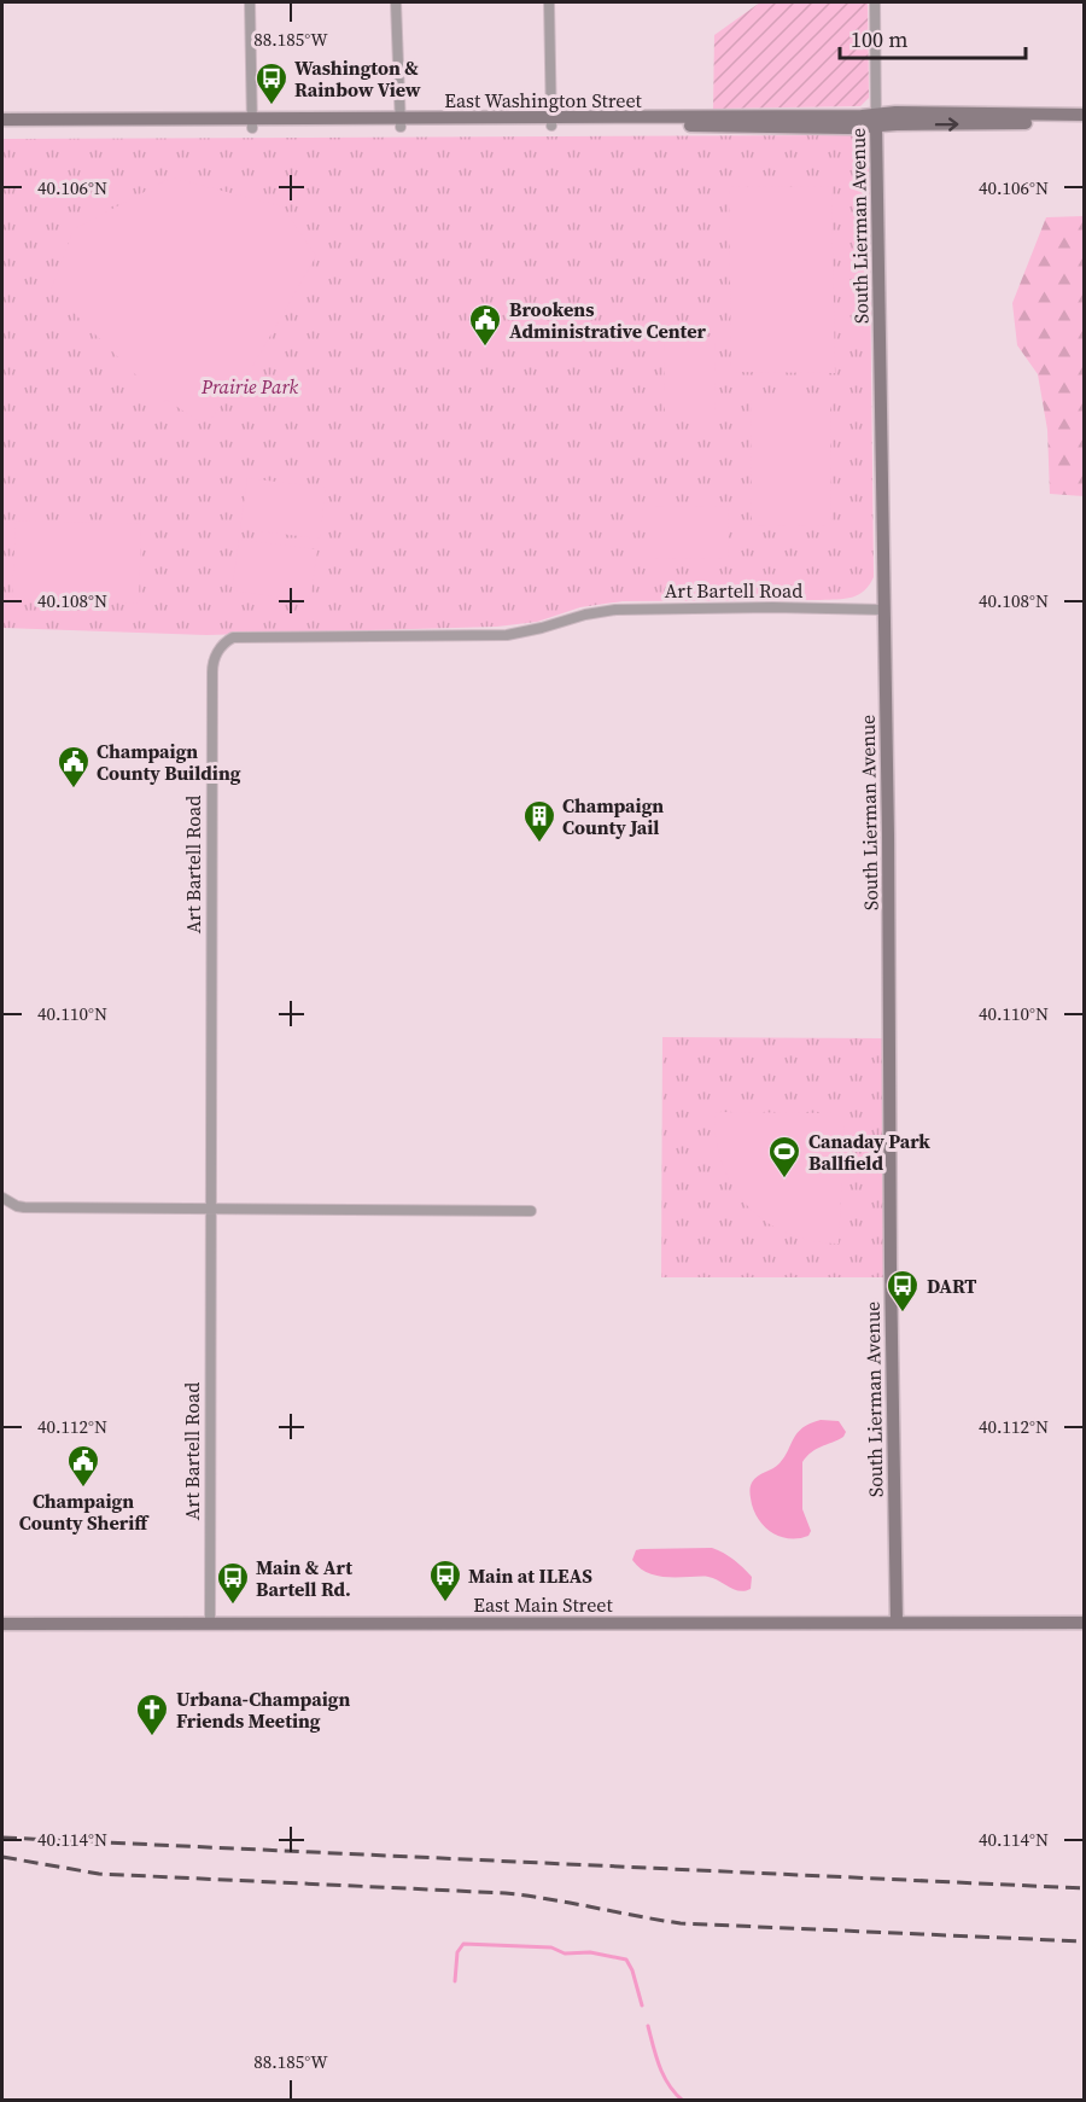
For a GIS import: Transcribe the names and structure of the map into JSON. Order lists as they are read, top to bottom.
{
  "streets": {
    "main road": ["East Washington Street", "South Lierman Avenue", "East Main Street"],
    "street": ["Art Bartell Road"]
  },
  "crossings": [
    ["East Washington Street", "South Lierman Avenue"],
    ["South Lierman Avenue", "Art Bartell Road"],
    ["South Lierman Avenue", "East Main Street"],
    ["Art Bartell Road", "East Main Street"]
  ],
  "parks": ["Prairie Park"],
  "places": {
    "bus stop": [
      "Washington & Rainbow View",
      "DART",
      "Main at ILEAS",
      "Main & Art Bartell Rd."
    ],
    "public building": ["Brookens Administrative Center", "Champaign County Building", "Champaign County Sheriff"],
    "building": ["Champaign County Jail"],
    "sports": ["Canaday Park Ballfield"],
    "church": ["Urbana-Champaign Friends Meeting"]
  },
  "scale_bar": "100 m",
  "coordinates": [
    "88.185°W",
    "40.106°N",
    "40.108°N",
    "40.110°N",
    "40.112°N",
    "40.114°N"
  ]
}
